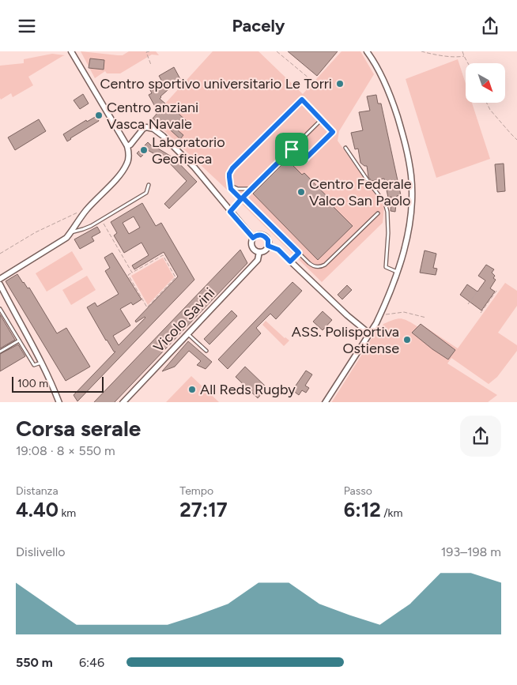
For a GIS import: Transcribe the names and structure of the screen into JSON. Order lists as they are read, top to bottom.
{
  "streets": {
    "street": ["Vicolo Savini"]
  },
  "places": [
    "Centro sportivo universitario Le Torri",
    "Centro anziani Vasca Navale",
    "Laboratorio Geofisica",
    "Centro Federale Valco San Paolo",
    "ASS. Polisportiva Ostiense",
    "All Reds Rugby"
  ],
  "scale_bar": "100 m",
  "north": "bottom right",
  "page": {
    "header": "Pacely",
    "scale": "100 m",
    "heading": ["Corsa serale", "19:08 · 8 × 550 m"],
    "stats": [
      ["Distanza", "4.40 km"],
      ["Tempo", "27:17"],
      ["Passo", "6:12 /km"]
    ],
    "chart": ["Dislivello", "193–198 m"],
    "list": [
      {
        "name": "550 m",
        "note": "6:46"
      }
    ]
  }
}
